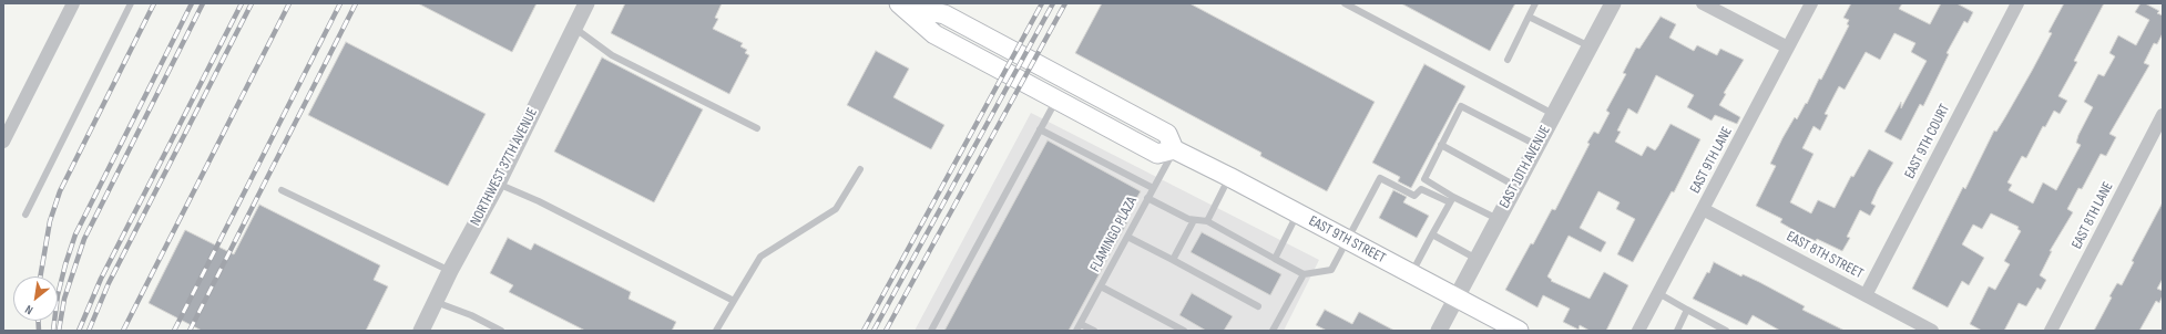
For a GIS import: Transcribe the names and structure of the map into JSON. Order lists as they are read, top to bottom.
{
  "streets": {
    "main road": ["EAST 9TH STREET"],
    "street": [
      "EAST 9TH COURT",
      "EAST 9TH LANE",
      "NORTHWEST 37TH AVENUE",
      "EAST 10TH AVENUE",
      "EAST 8TH LANE",
      "EAST 8TH STREET"
    ],
    "lane": ["FLAMINGO PLAZA"]
  },
  "crossings": [
    ["EAST 9TH COURT", "EAST 8TH STREET"],
    ["EAST 9TH LANE", "EAST 8TH STREET"],
    ["EAST 10TH AVENUE", "EAST 9TH STREET"],
    ["FLAMINGO PLAZA", "EAST 9TH STREET"]
  ],
  "north": "bottom left"
}
